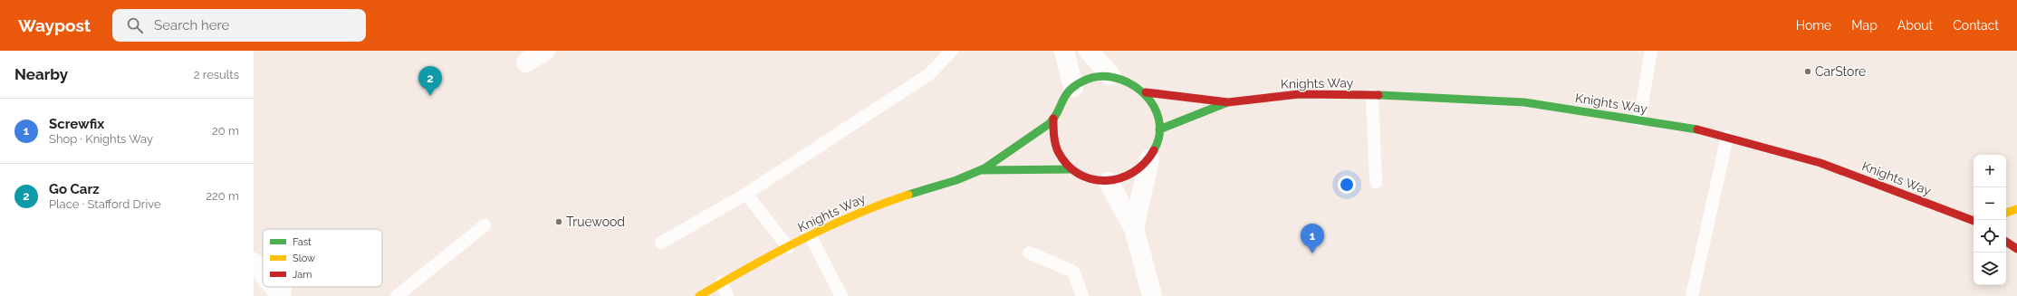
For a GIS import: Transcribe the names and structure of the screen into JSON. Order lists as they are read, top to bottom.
{
  "streets": {
    "street": ["Knights Way"]
  },
  "places": ["CarStore", "Truewood"],
  "legend": ["Fast", "Slow", "Jam"],
  "page": {
    "header": "Waypost",
    "search": "Search here",
    "nav": [
      "Home",
      "Map",
      "About",
      "Contact"
    ],
    "heading": ["Nearby", "2 results"],
    "pins": ["2", "1"],
    "list": [
      {
        "mark": "1",
        "name": "Screwfix",
        "note": "Shop · Knights Way",
        "value": "20 m"
      },
      {
        "mark": "2",
        "name": "Go Carz",
        "note": "Place · Stafford Drive",
        "value": "220 m"
      }
    ],
    "map_buttons": ["+", "−"]
  }
}
